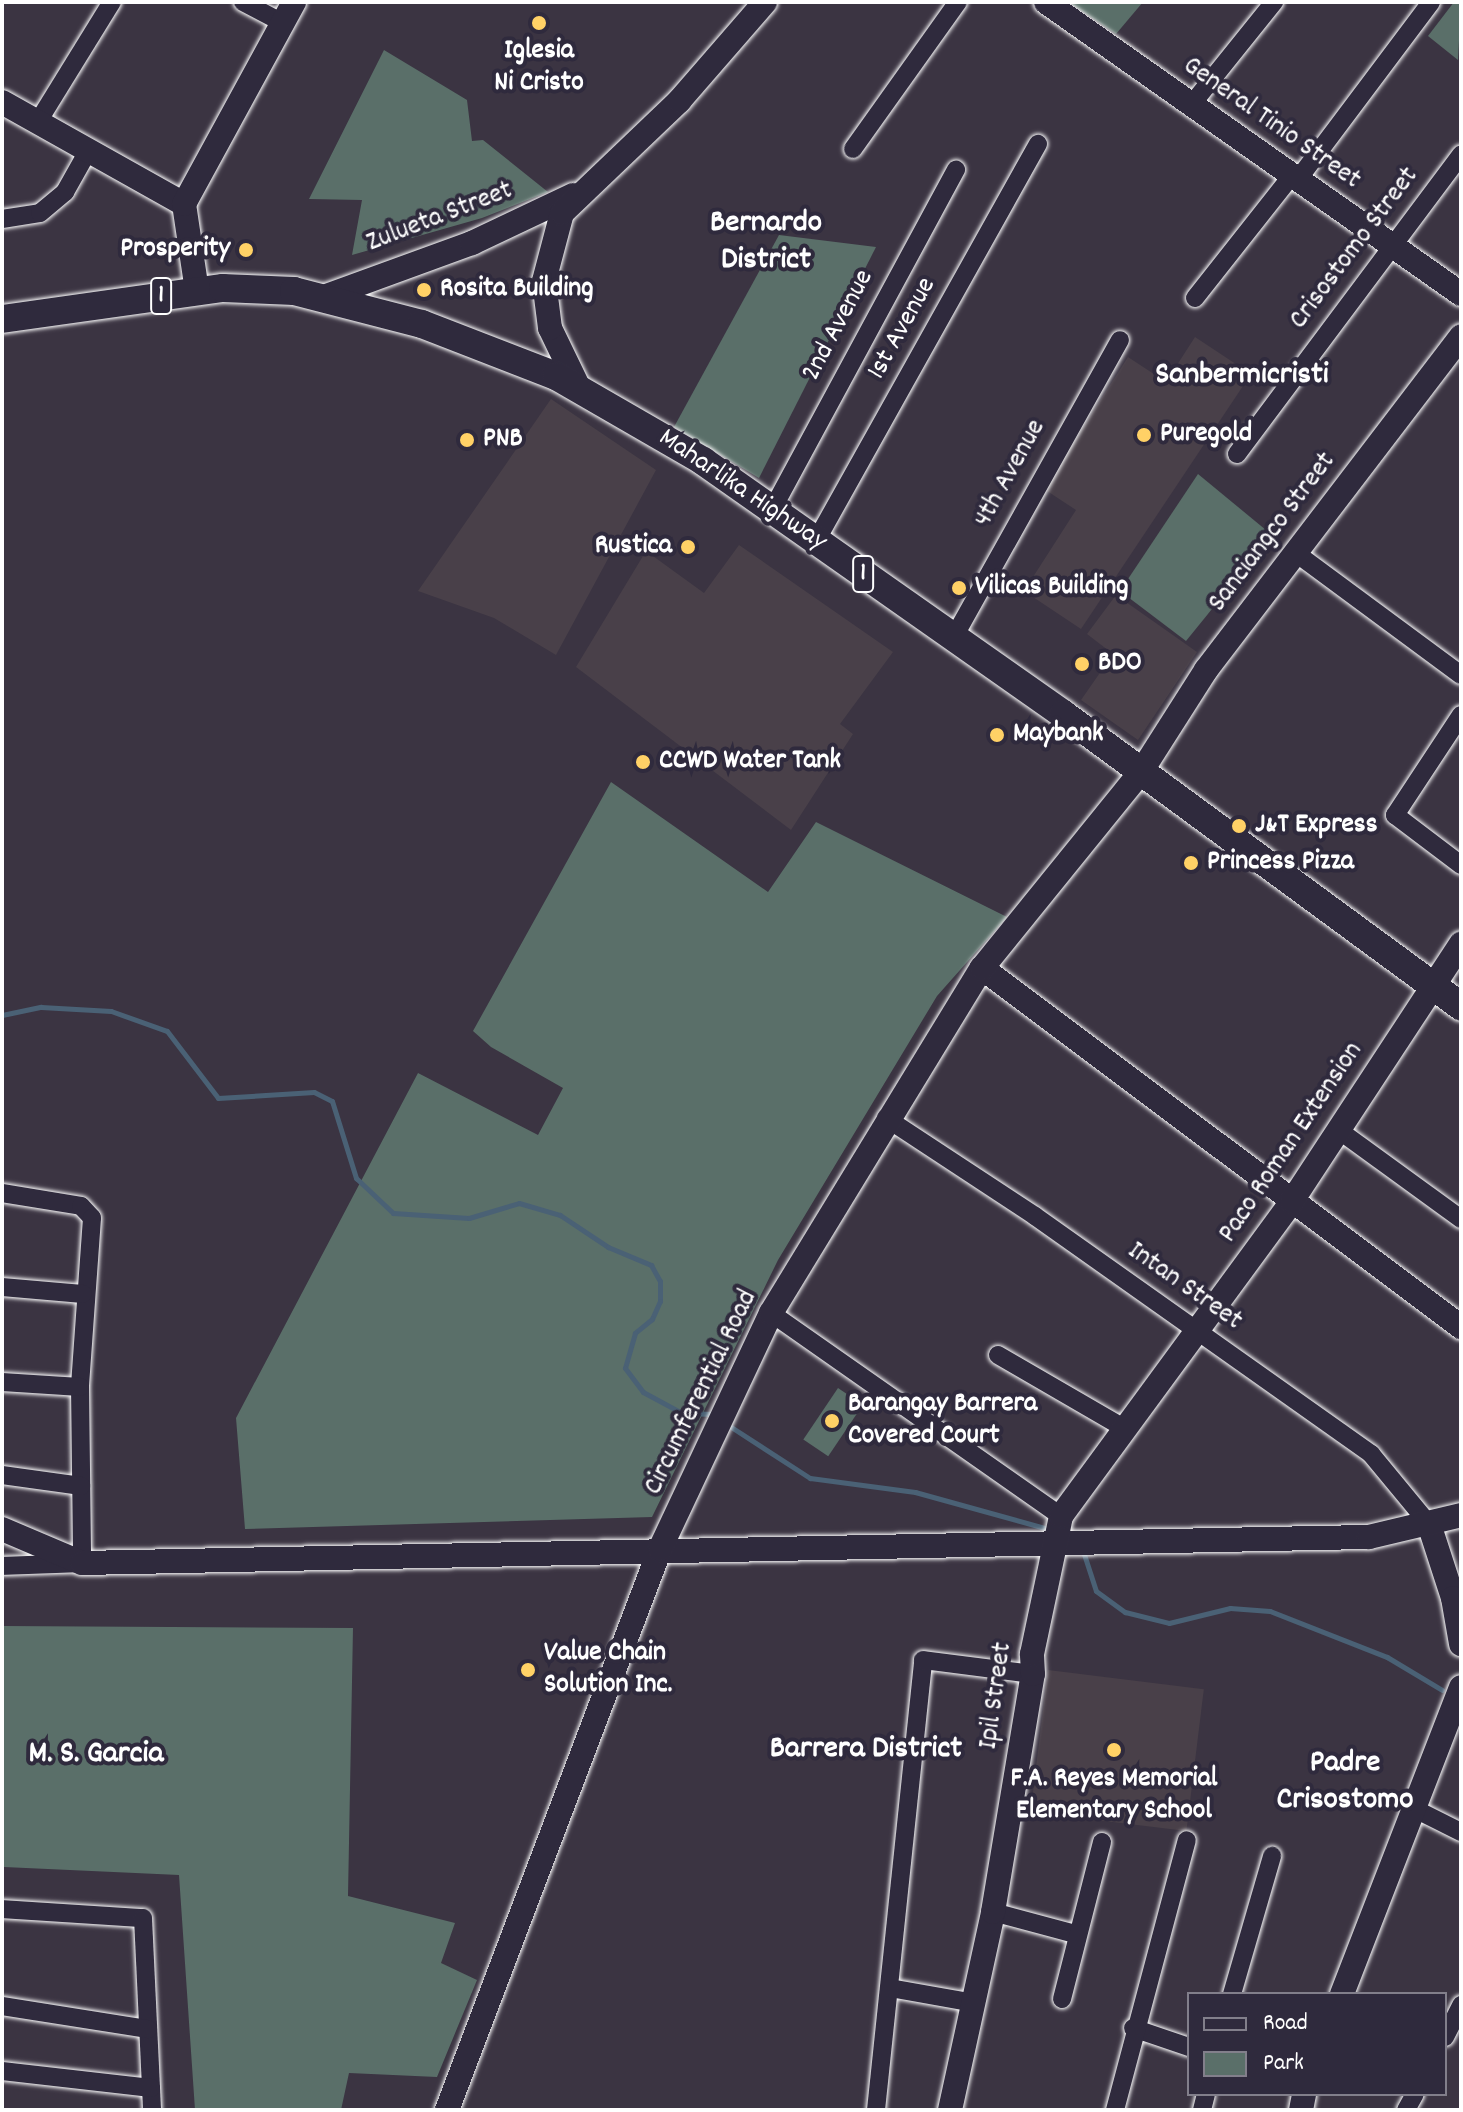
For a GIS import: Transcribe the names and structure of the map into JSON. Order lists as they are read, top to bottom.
{
  "streets": {
    "main road": ["1", "Maharlika Highway"],
    "street": [
      "General Tinio Street",
      "Zulueta Street",
      "Crisostomo Street",
      "2nd Avenue",
      "1st Avenue",
      "4th Avenue",
      "Sanciangco Street",
      "Paco Roman Extension",
      "Intan Street",
      "Circumferential Road",
      "Ipil Street"
    ]
  },
  "crossings": [
    ["General Tinio Street", "Crisostomo Street"],
    ["Zulueta Street", "Maharlika Highway"],
    ["2nd Avenue", "Maharlika Highway"],
    ["1st Avenue", "Maharlika Highway"],
    ["4th Avenue", "Maharlika Highway"],
    ["Maharlika Highway", "Sanciangco Street"],
    ["Maharlika Highway", "Paco Roman Extension"],
    ["Maharlika Highway", "Circumferential Road"],
    ["Sanciangco Street", "Circumferential Road"],
    ["Paco Roman Extension", "Intan Street"],
    ["Paco Roman Extension", "Ipil Street"],
    ["Intan Street", "Circumferential Road"],
    ["Intan Street", "Ipil Street"]
  ],
  "districts": [
    "Bernardo District",
    "Sanbermicristi",
    "Barrera District",
    "M. S. Garcia",
    "Padre Crisostomo"
  ],
  "places": [
    "Iglesia Ni Cristo",
    "Prosperity",
    "Rosita Building",
    "Puregold",
    "PNB",
    "Rustica",
    "Vilicas Building",
    "BDO",
    "Maybank",
    "CCWD Water Tank",
    "J&T Express",
    "Princess Pizza",
    "Barangay Barrera Covered Court",
    "Value Chain Solution Inc.",
    "F.A. Reyes Memorial Elementary School"
  ],
  "legend": ["Road", "Park"]
}
